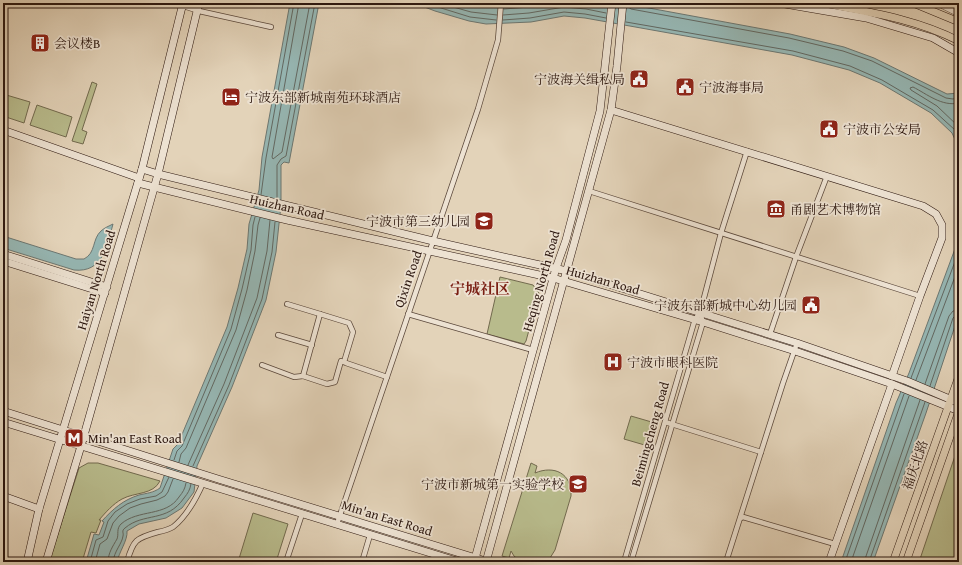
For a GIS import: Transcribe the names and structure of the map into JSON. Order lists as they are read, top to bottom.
{
  "streets": {
    "main road": [
      "Huizhan Road",
      "Haiyan North Road",
      "Heqing North Road",
      "福庆北路",
      "Min'an East Road"
    ],
    "street": ["Qixin Road", "Beimingcheng Road"]
  },
  "crossings": [
    ["Huizhan Road", "Qixin Road"],
    ["Huizhan Road", "Haiyan North Road"],
    ["Huizhan Road", "Heqing North Road"],
    ["Huizhan Road", "Beimingcheng Road"],
    ["Huizhan Road", "福庆北路"],
    ["Qixin Road", "Min'an East Road"],
    ["Haiyan North Road", "Min'an East Road"],
    ["Heqing North Road", "Min'an East Road"]
  ],
  "districts": ["宁城社区"],
  "places": {
    "building": ["会议楼B"],
    "public building": [
      "宁波海关缉私局",
      "宁波海事局",
      "宁波市公安局",
      "宁波东部新城中心幼儿园"
    ],
    "hotel": ["宁波东部新城南苑环球酒店"],
    "museum": ["甬剧艺术博物馆"],
    "school or university": ["宁波市第三幼儿园", "宁波市新城第一实验学校"],
    "hospital": ["宁波市眼科医院"],
    "metro station": ["Min'an East Road"]
  }
}
